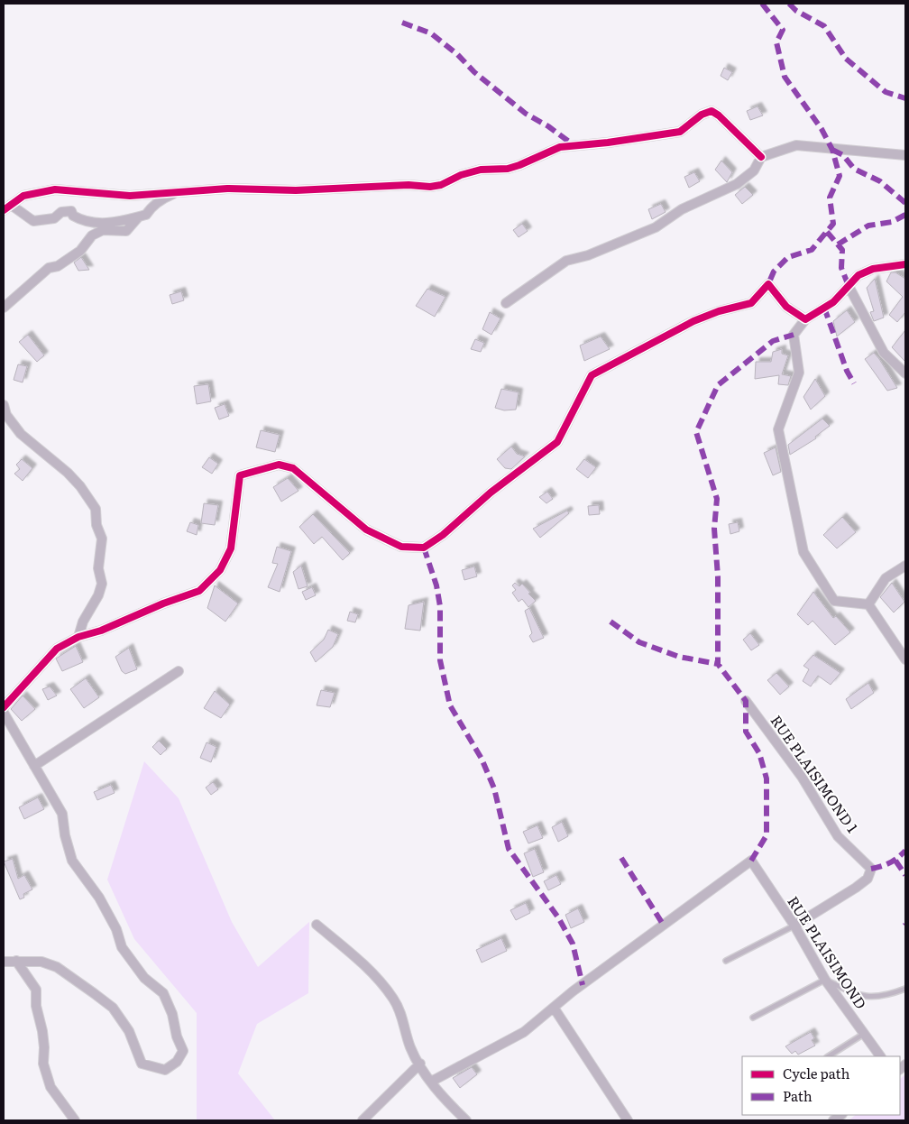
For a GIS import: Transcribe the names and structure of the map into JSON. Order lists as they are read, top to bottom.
{
  "streets": {
    "street": ["RUE PLAISIMOND 1", "RUE PLAISIMOND"]
  },
  "crossings": [
    ["RUE PLAISIMOND 1", "RUE PLAISIMOND"]
  ],
  "legend": ["Cycle path", "Path"]
}
